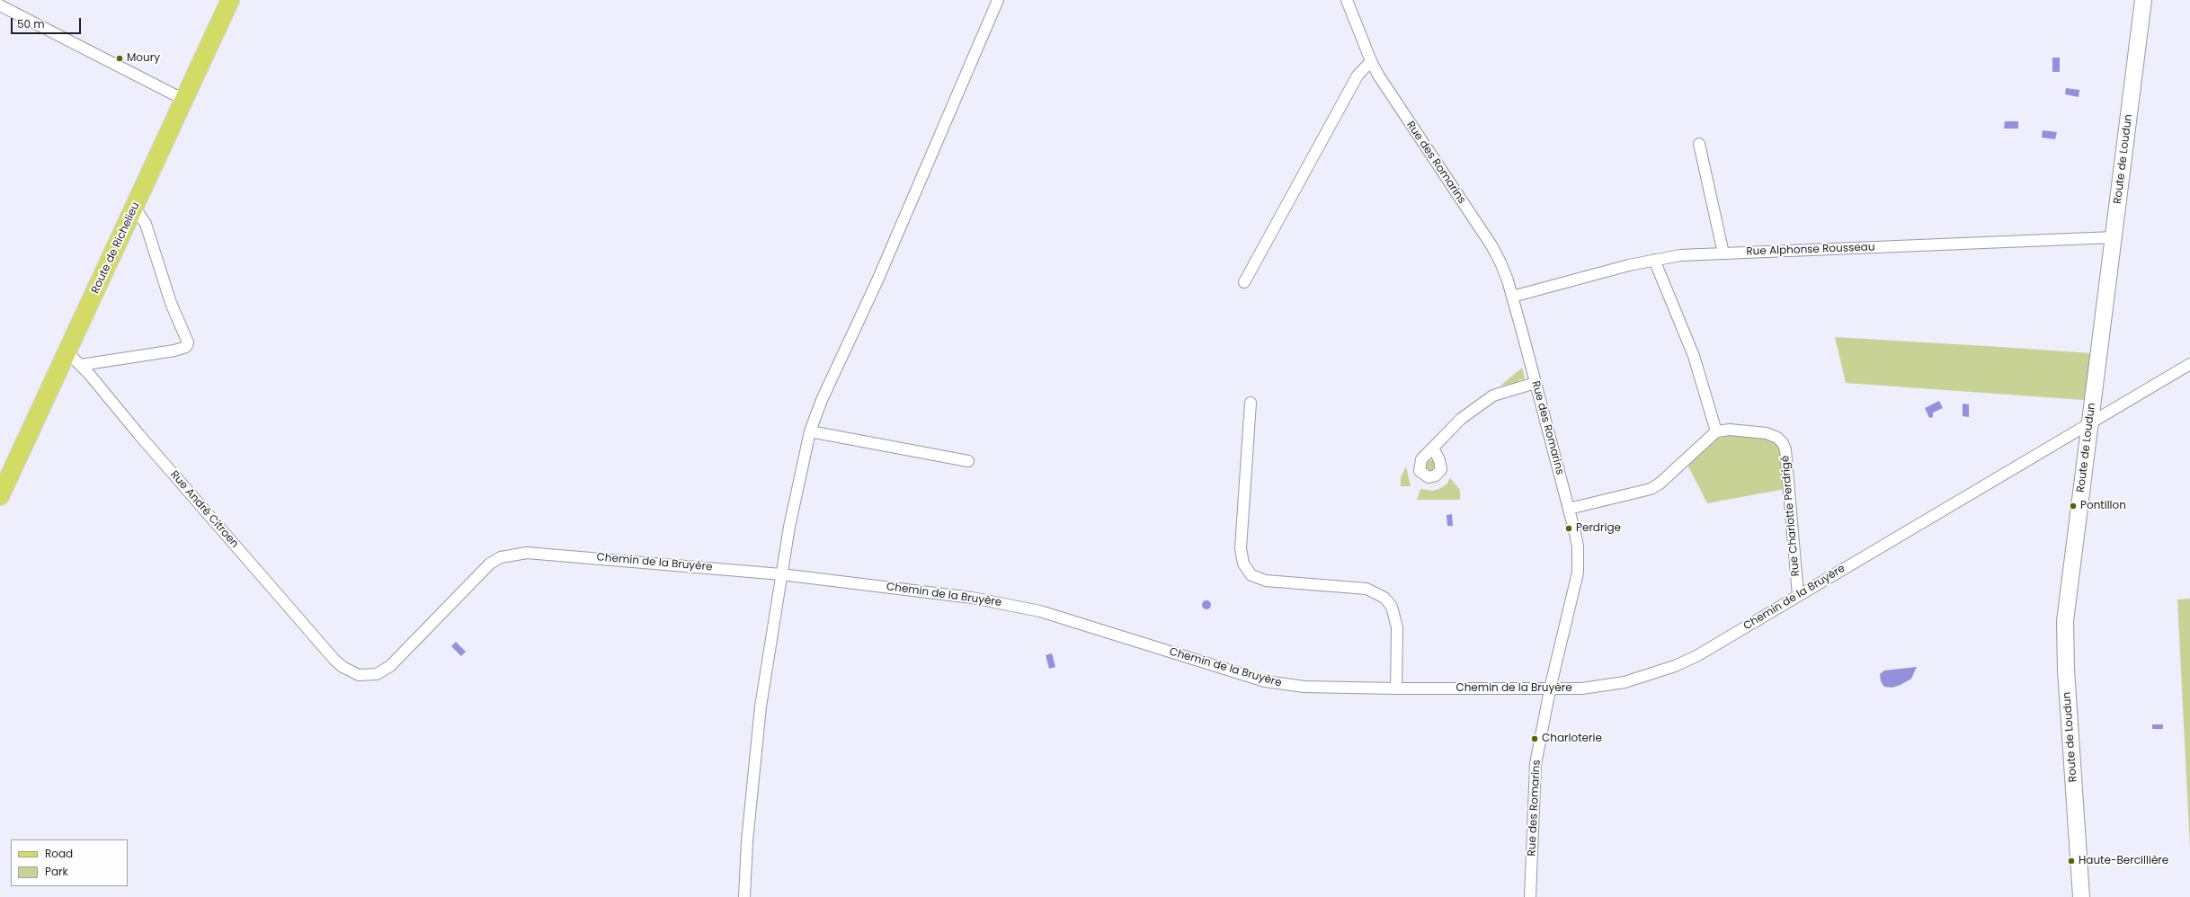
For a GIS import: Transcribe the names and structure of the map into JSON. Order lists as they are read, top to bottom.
{
  "streets": {
    "main road": ["Route de Loudun", "Route de Richelieu"],
    "street": [
      "Rue des Romarins",
      "Rue Alphonse Rousseau",
      "Rue André Citroen",
      "Rue Charlotte Perdrigé",
      "Chemin de la Bruyère"
    ]
  },
  "crossings": [
    ["Route de Loudun", "Rue Alphonse Rousseau"],
    ["Route de Loudun", "Chemin de la Bruyère"],
    ["Rue des Romarins", "Rue Alphonse Rousseau"],
    ["Rue des Romarins", "Chemin de la Bruyère"],
    ["Route de Richelieu", "Rue André Citroen"],
    ["Rue André Citroen", "Chemin de la Bruyère"],
    ["Rue Charlotte Perdrigé", "Chemin de la Bruyère"]
  ],
  "places": [
    "Moury",
    "Pontillon",
    "Perdrige",
    "Charloterie",
    "Haute-Bercillière"
  ],
  "legend": ["Road", "Park"],
  "scale_bar": "50 m"
}
